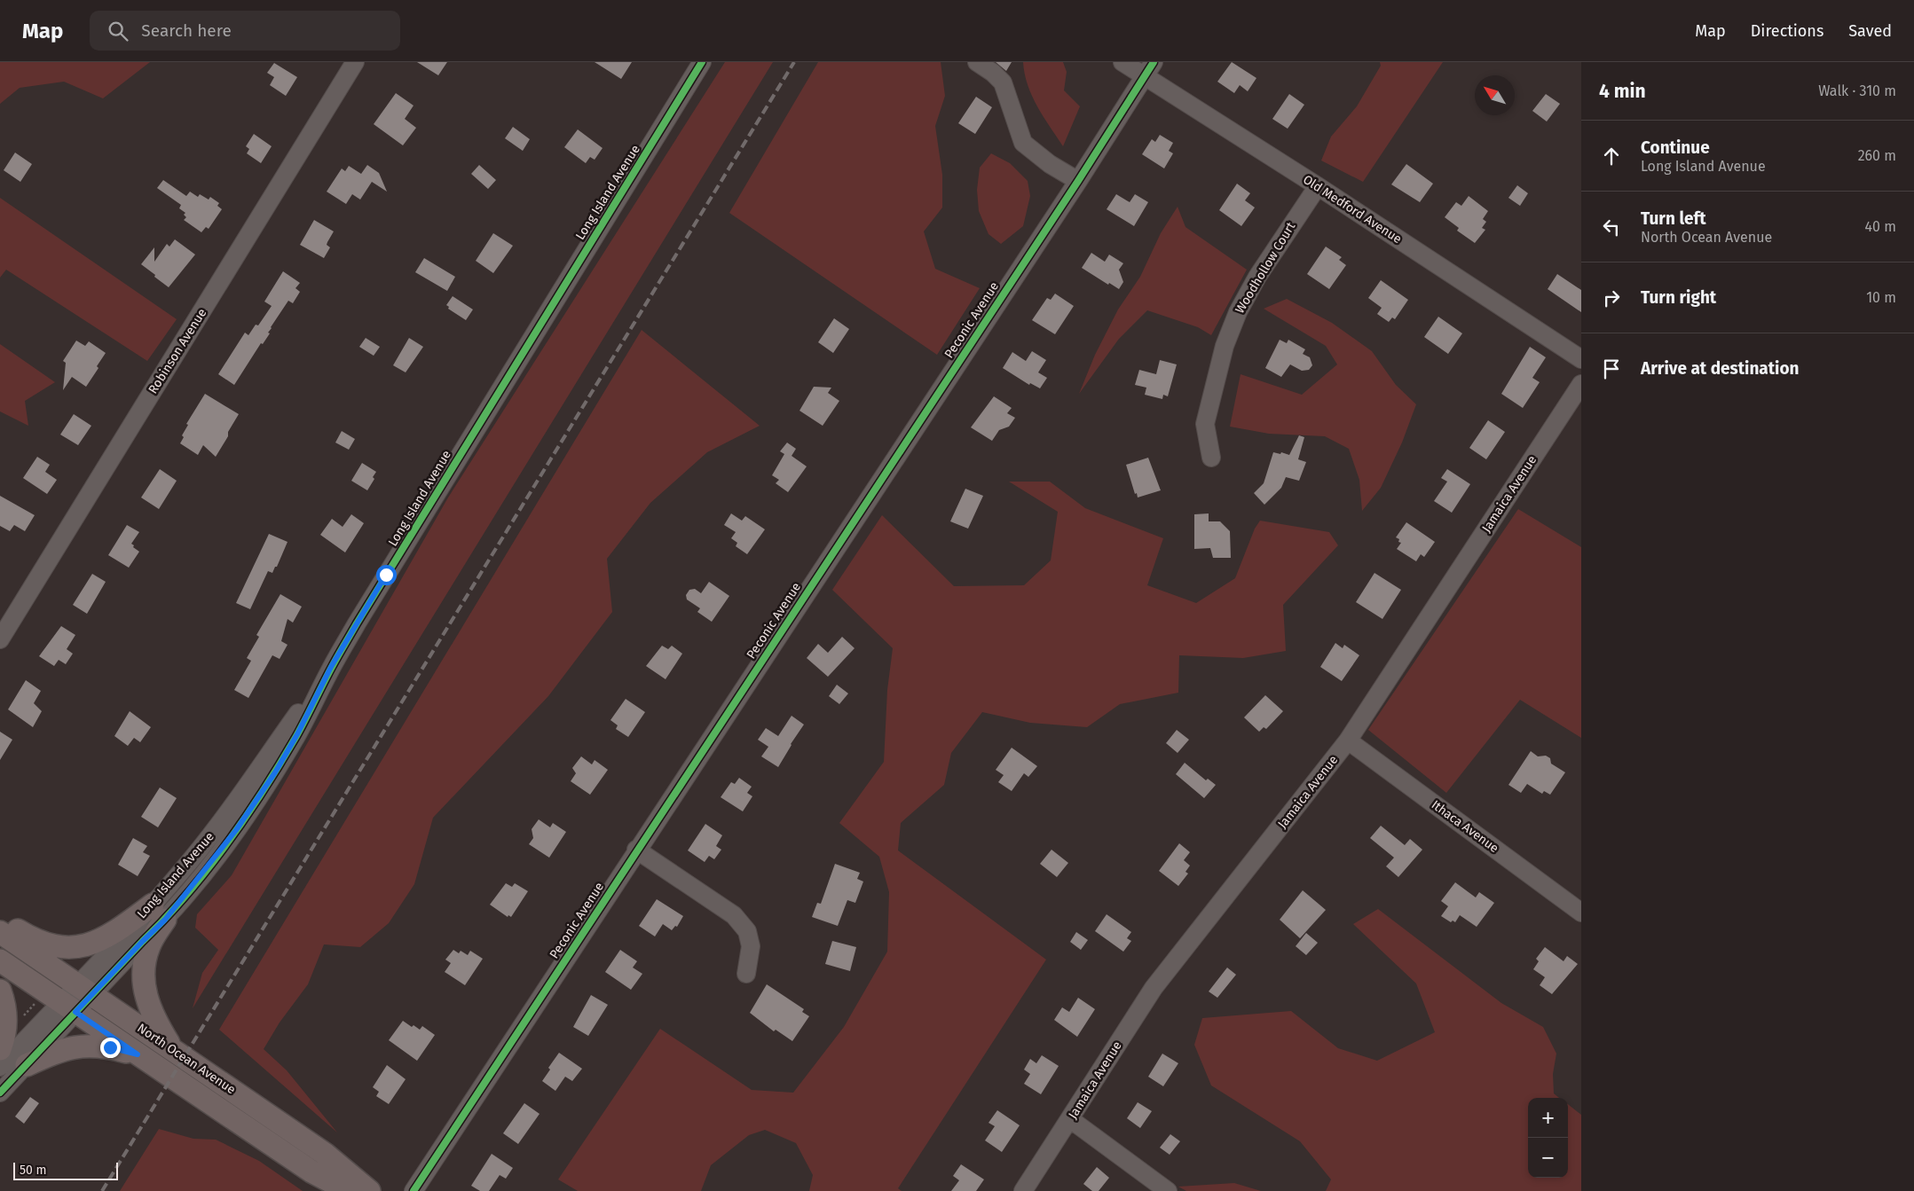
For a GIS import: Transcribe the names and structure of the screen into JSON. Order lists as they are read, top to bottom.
{
  "streets": {
    "main road": ["North Ocean Avenue"],
    "street": [
      "Long Island Avenue",
      "Old Medford Avenue",
      "Woodhollow Court",
      "Peconic Avenue",
      "Robinson Avenue",
      "Jamaica Avenue",
      "Ithaca Avenue"
    ]
  },
  "crossings": [
    ["Long Island Avenue", "North Ocean Avenue"],
    ["Old Medford Avenue", "Woodhollow Court"],
    ["Old Medford Avenue", "Peconic Avenue"],
    ["Jamaica Avenue", "Ithaca Avenue"]
  ],
  "scale_bar": "50 m",
  "north": "top left",
  "page": {
    "header": "Map",
    "search": "Search here",
    "nav": ["Map", "Directions", "Saved"],
    "heading": ["4 min", "Walk · 310 m"],
    "list": [
      ["Continue", "Long Island Avenue", "260 m"],
      ["Turn left", "North Ocean Avenue", "40 m"],
      ["Turn right", "10 m"],
      "Arrive at destination"
    ],
    "map_buttons": ["+", "−"],
    "scale": "50 m"
  }
}
